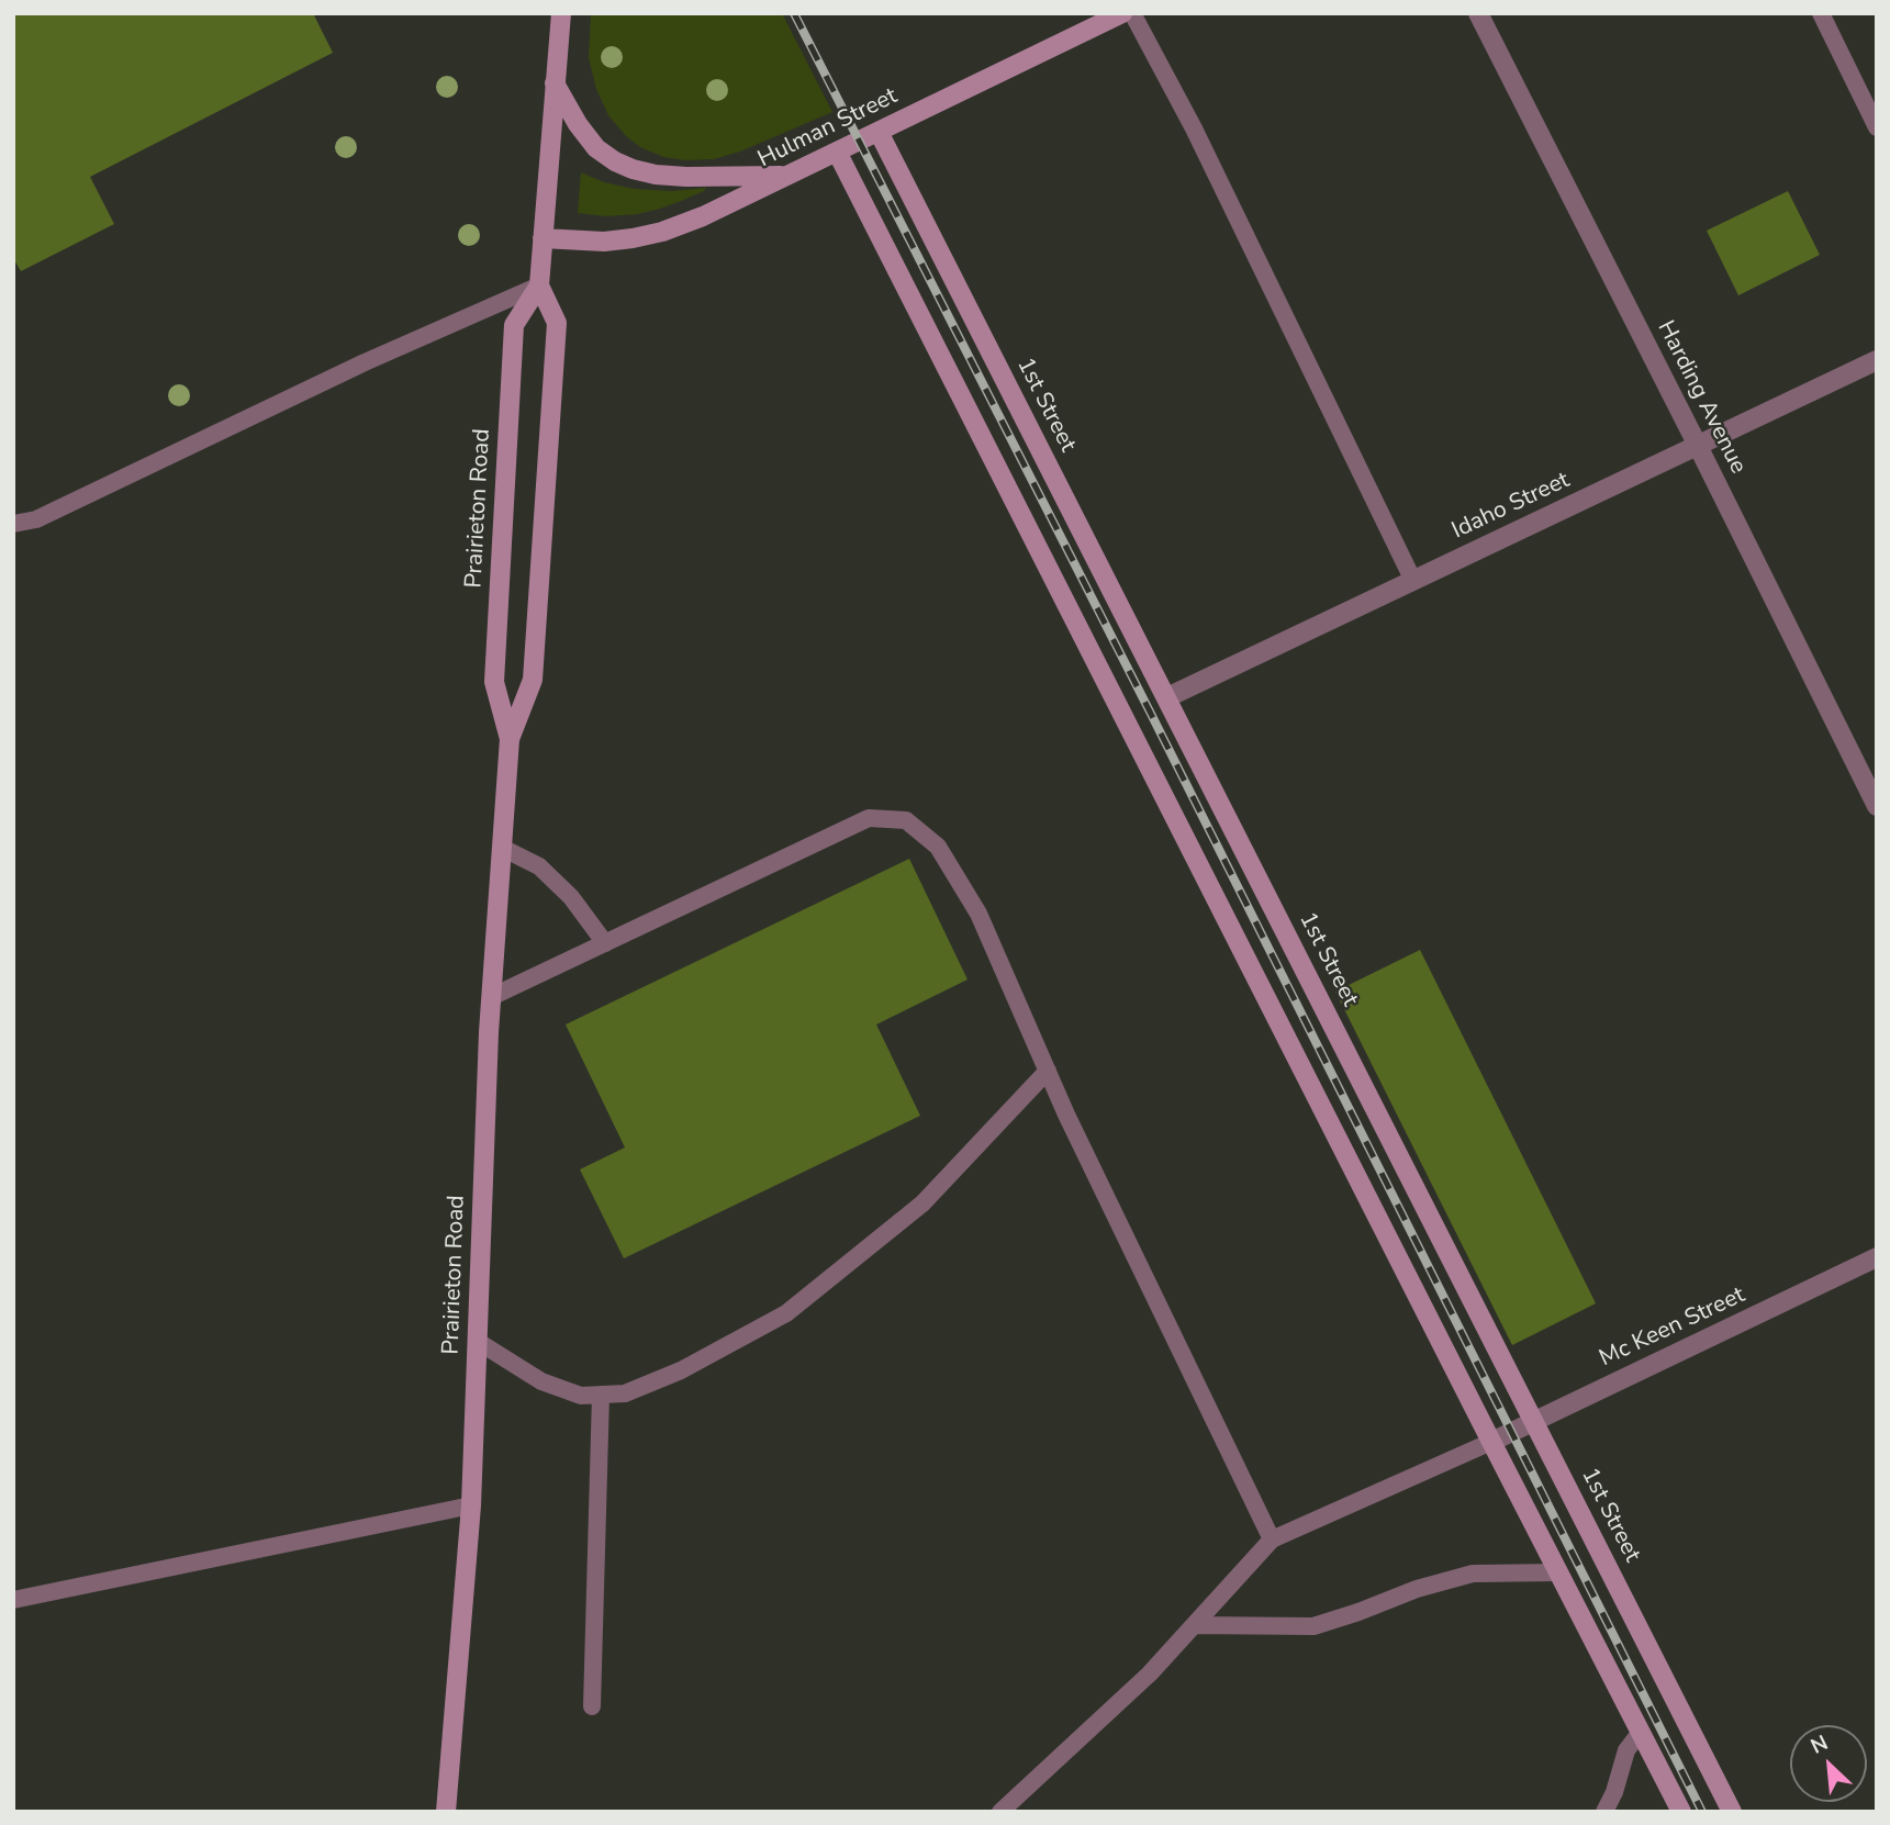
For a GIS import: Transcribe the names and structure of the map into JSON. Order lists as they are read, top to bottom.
{
  "streets": {
    "street": [
      "Hulman Street",
      "Harding Avenue",
      "1st Street",
      "Idaho Street",
      "Prairieton Road",
      "Mc Keen Street"
    ]
  },
  "crossings": [
    ["Hulman Street", "1st Street"],
    ["Hulman Street", "Prairieton Road"],
    ["Harding Avenue", "Idaho Street"],
    ["1st Street", "Idaho Street"],
    ["1st Street", "Mc Keen Street"]
  ],
  "north": "top left"
}
